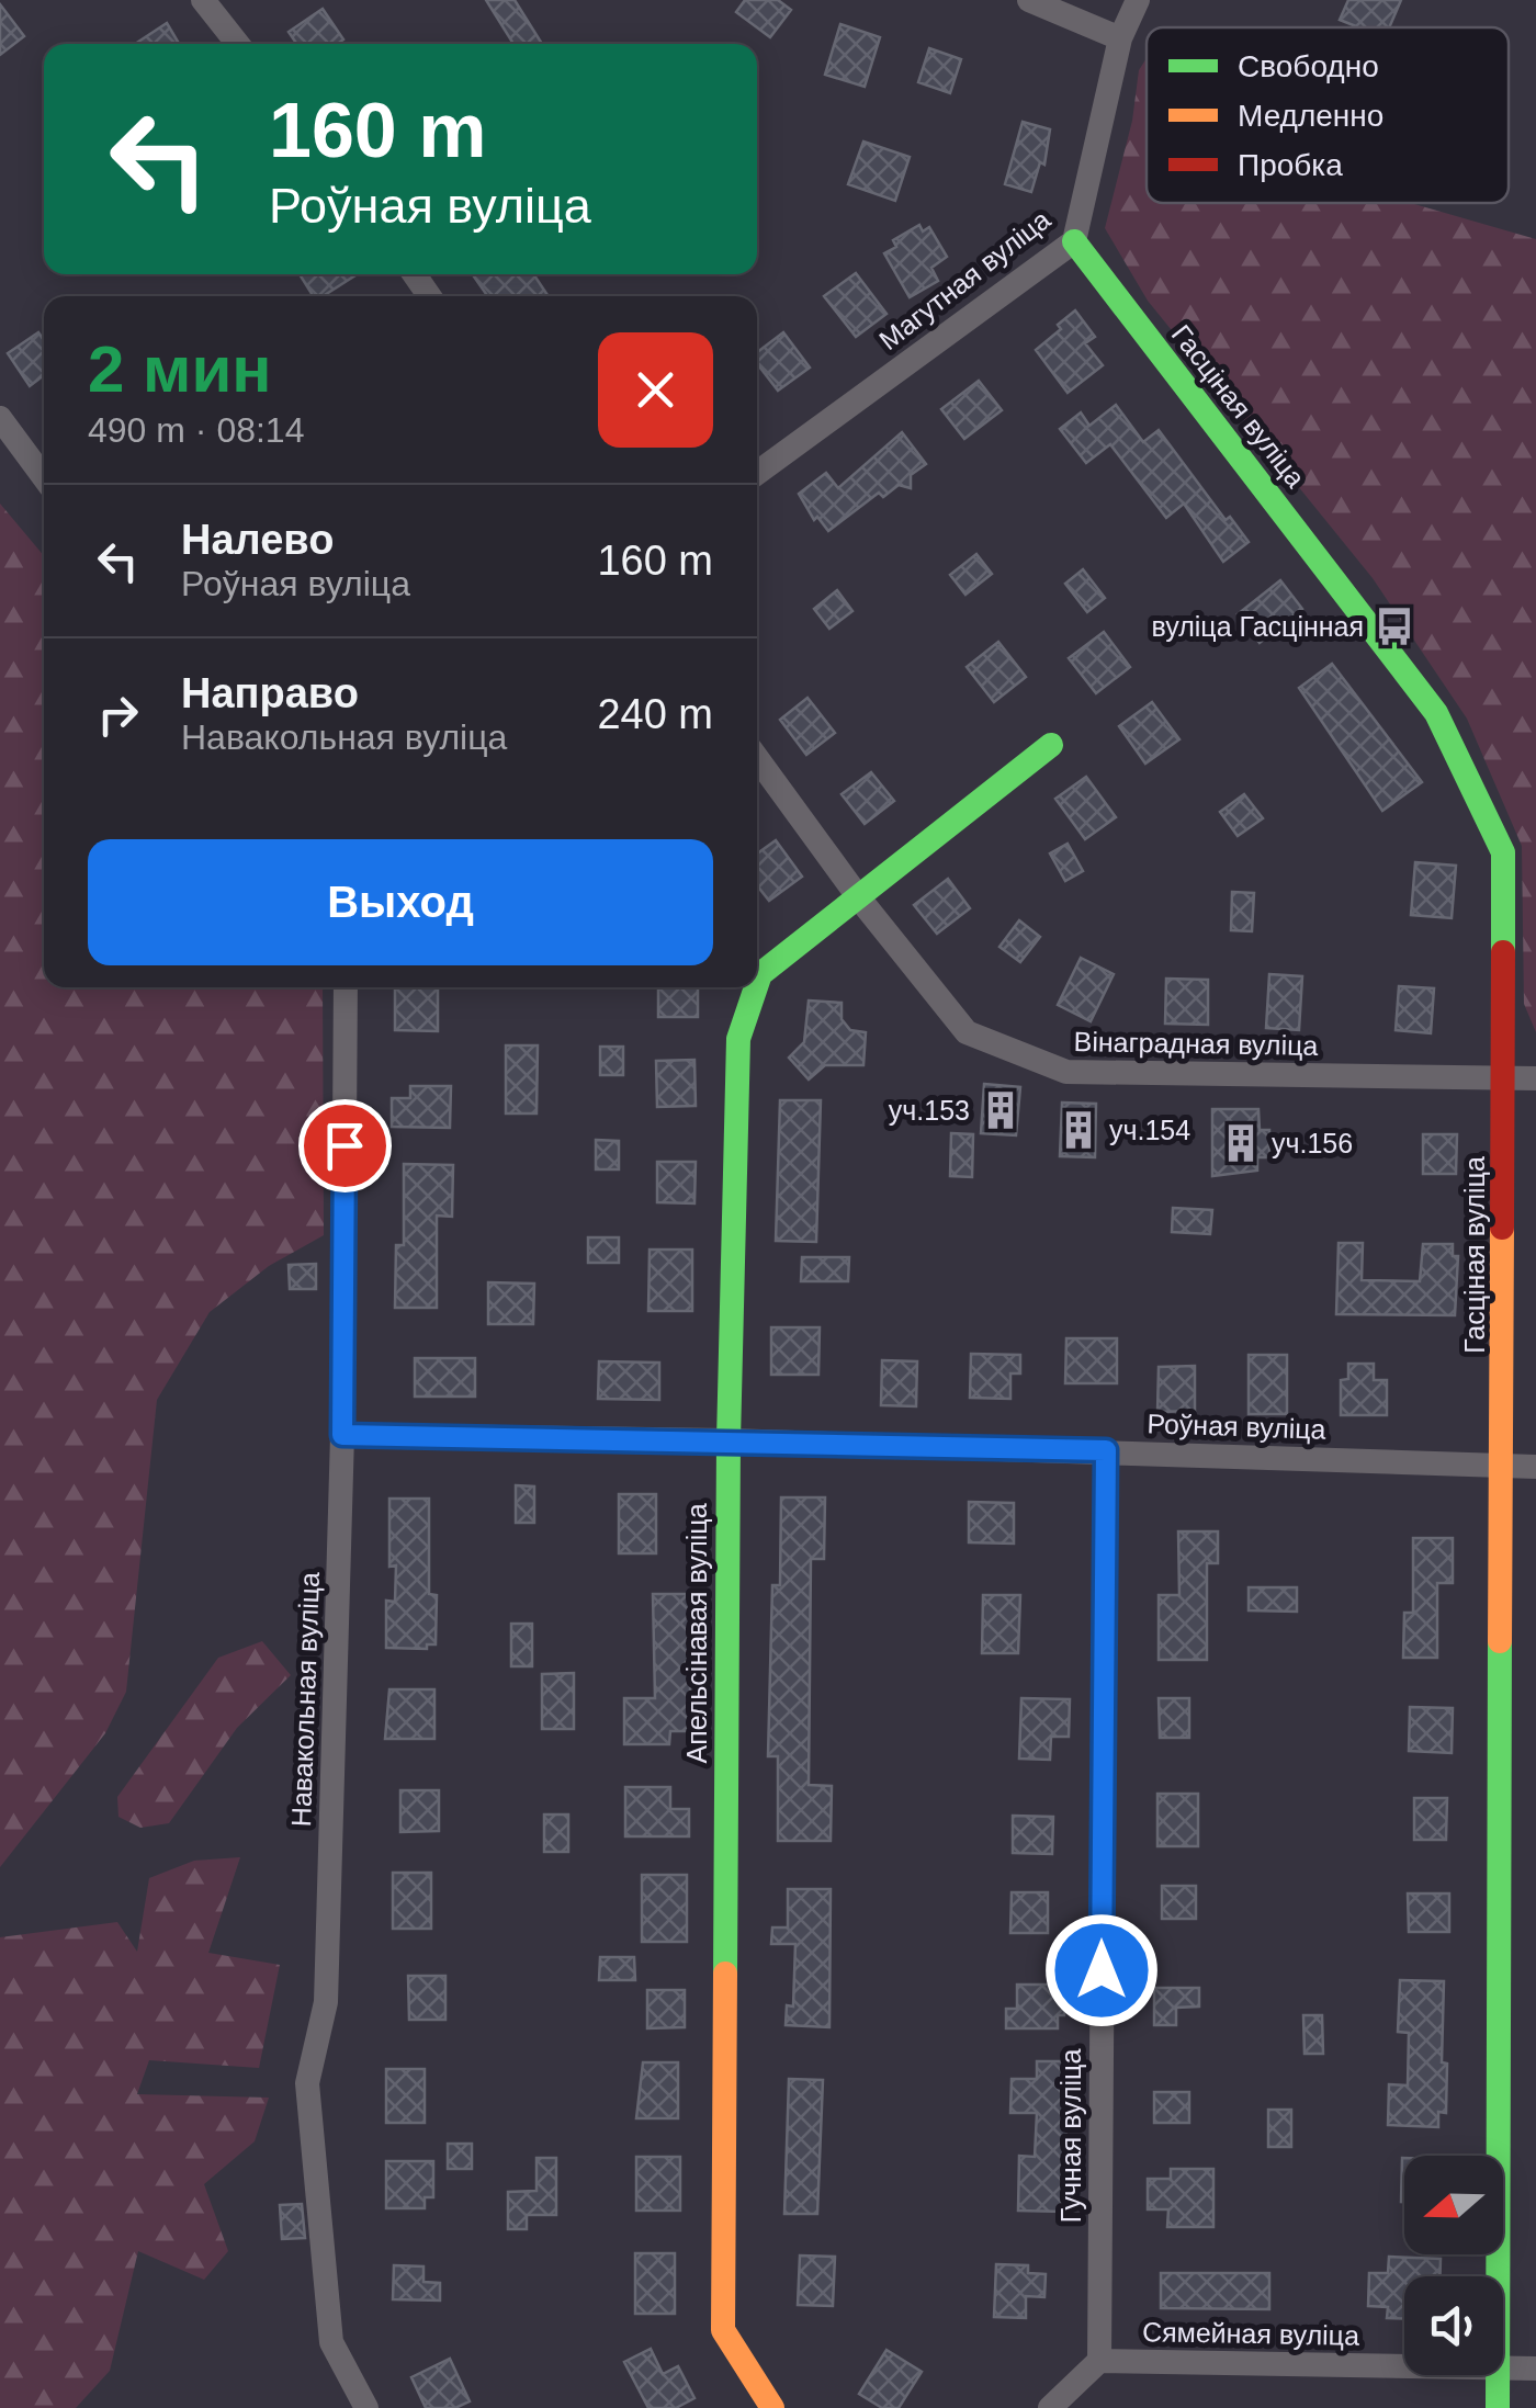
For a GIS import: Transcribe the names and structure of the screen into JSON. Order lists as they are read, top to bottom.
{
  "streets": {
    "street": [
      "Магутная вуліца",
      "Гасціная вуліца",
      "Вінаградная вуліца",
      "Роўная вуліца",
      "Апельсінавая вуліца",
      "Навакольная вуліца",
      "Гучная вуліца",
      "Сямейная вуліца"
    ]
  },
  "crossings": [
    ["Магутная вуліца", "Гасціная вуліца"],
    ["Гасціная вуліца", "Вінаградная вуліца"],
    ["Гасціная вуліца", "Роўная вуліца"],
    ["Вінаградная вуліца", "Апельсінавая вуліца"],
    ["Роўная вуліца", "Апельсінавая вуліца"],
    ["Роўная вуліца", "Навакольная вуліца"],
    ["Роўная вуліца", "Гучная вуліца"],
    ["Гучная вуліца", "Сямейная вуліца"]
  ],
  "places": {
    "bus stop": ["вуліца Гасцінная"],
    "building": ["уч.153", "уч.154", "уч.156"]
  },
  "legend": ["Свободно", "Медленно", "Пробка"],
  "north": "left",
  "page": {
    "turn": ["160 m", "Роўная вуліца"],
    "heading": ["2 мин", "490 m · 08:14"],
    "list": [
      {
        "name": "Налево",
        "note": "Роўная вуліца",
        "value": "160 m"
      },
      {
        "name": "Направо",
        "note": "Навакольная вуліца",
        "value": "240 m"
      }
    ],
    "buttons": "Выход"
  }
}
